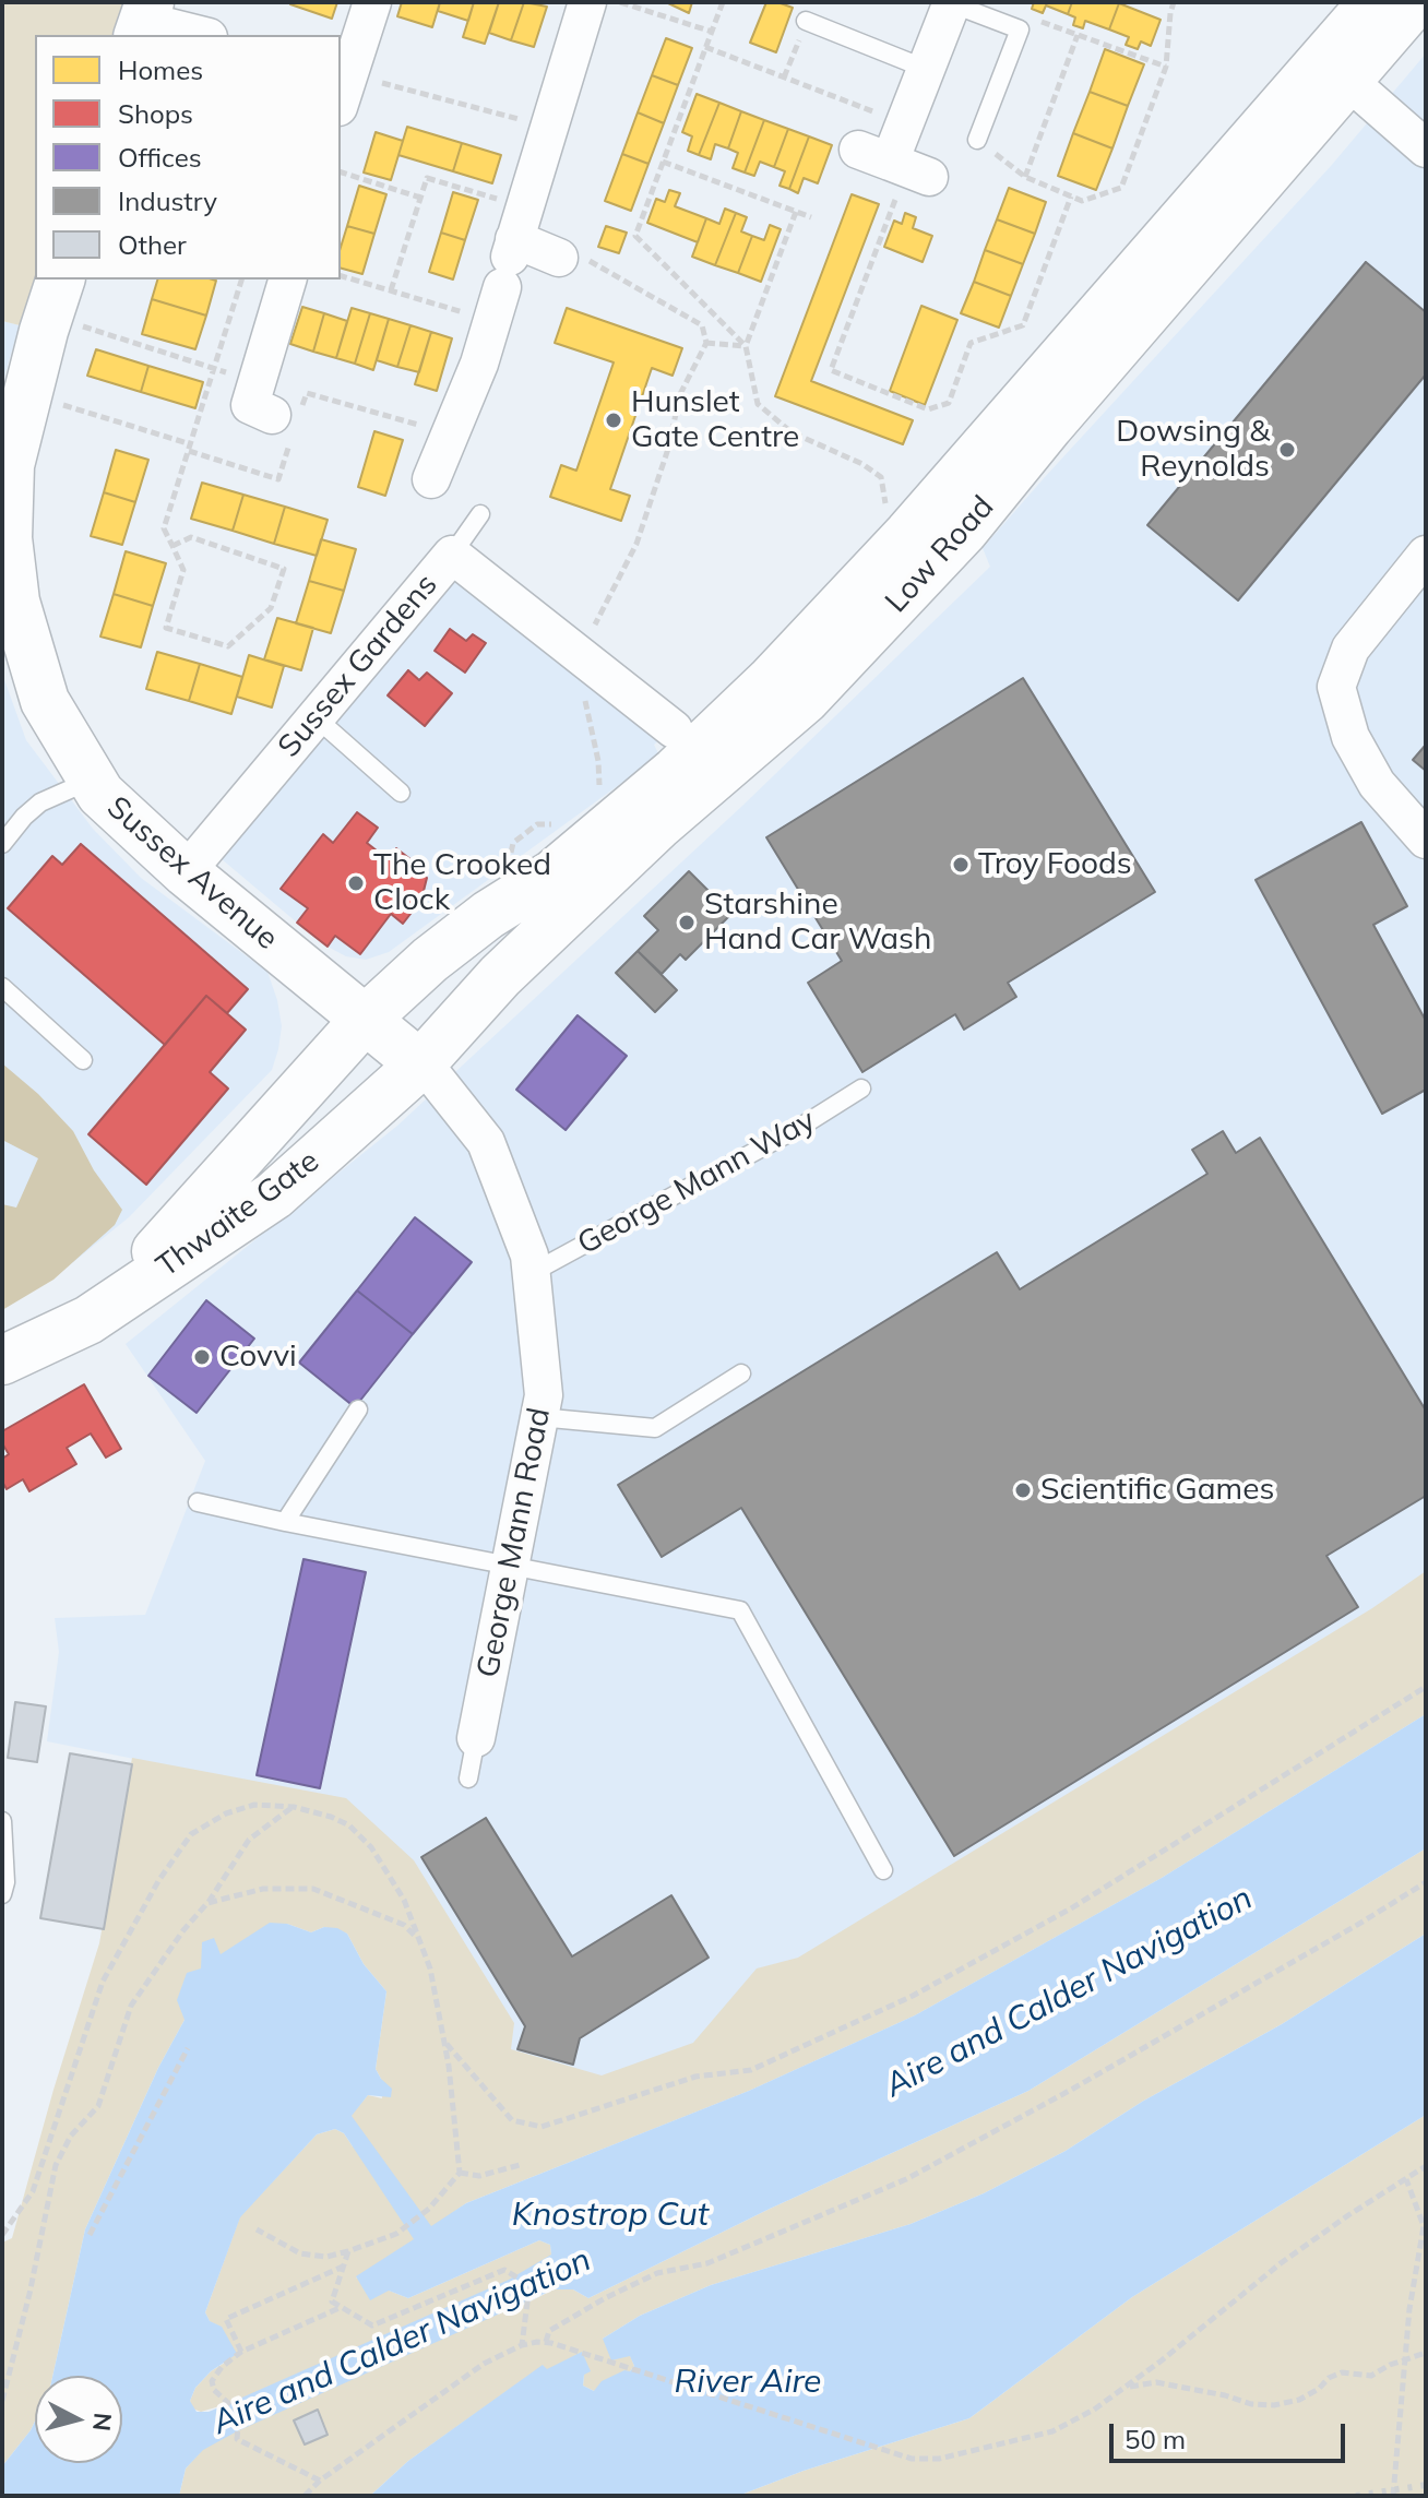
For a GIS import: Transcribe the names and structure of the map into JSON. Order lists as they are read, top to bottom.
{
  "streets": {
    "main road": ["Low Road", "Sussex Avenue", "Thwaite Gate"],
    "street": ["Sussex Gardens", "George Mann Road"],
    "lane": ["George Mann Way"]
  },
  "crossings": [
    ["Low Road", "Sussex Avenue"],
    ["Low Road", "Thwaite Gate"],
    ["Low Road", "George Mann Road"],
    ["Sussex Gardens", "Sussex Avenue"],
    ["Sussex Avenue", "Thwaite Gate"],
    ["Sussex Avenue", "George Mann Road"],
    ["George Mann Way", "George Mann Road"],
    ["Thwaite Gate", "George Mann Road"]
  ],
  "water": ["Aire and Calder Navigation", "Knostrop Cut", "River Aire"],
  "places": [
    "Hunslet Gate Centre",
    "Dowsing & Reynolds",
    "Troy Foods",
    "The Crooked Clock",
    "Starshine Hand Car Wash",
    "Covvi",
    "Scientific Games"
  ],
  "legend": [
    "Homes",
    "Shops",
    "Offices",
    "Industry",
    "Other"
  ],
  "scale_bar": "50 m",
  "north": "right"
}
